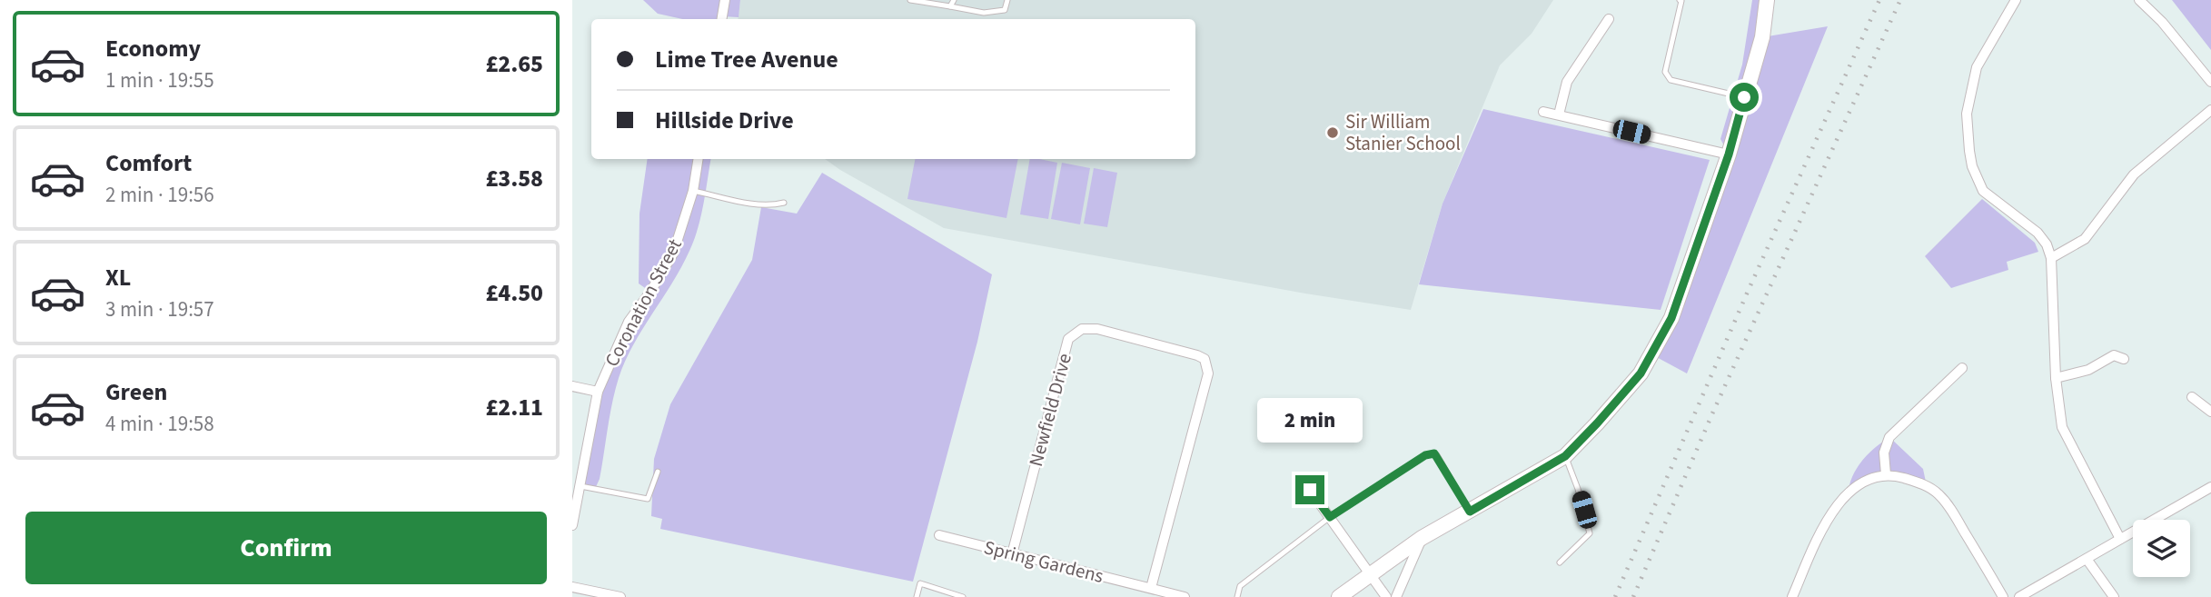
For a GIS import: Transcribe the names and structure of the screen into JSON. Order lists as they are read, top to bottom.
{
  "streets": {
    "street": ["Coronation Street", "Newfield Drive", "Spring Gardens"]
  },
  "crossings": [
    ["Newfield Drive", "Spring Gardens"]
  ],
  "places": ["Sir William Stanier School"],
  "page": {
    "list": [
      {
        "name": "Economy",
        "note": "1 min · 19:55",
        "value": "£2.65"
      },
      {
        "name": "Comfort",
        "note": "2 min · 19:56",
        "value": "£3.58"
      },
      {
        "name": "XL",
        "note": "3 min · 19:57",
        "value": "£4.50"
      },
      {
        "name": "Green",
        "note": "4 min · 19:58",
        "value": "£2.11"
      }
    ],
    "banner": ["Lime Tree Avenue", "Hillside Drive"],
    "bubble": "2 min",
    "buttons": "Confirm"
  }
}
